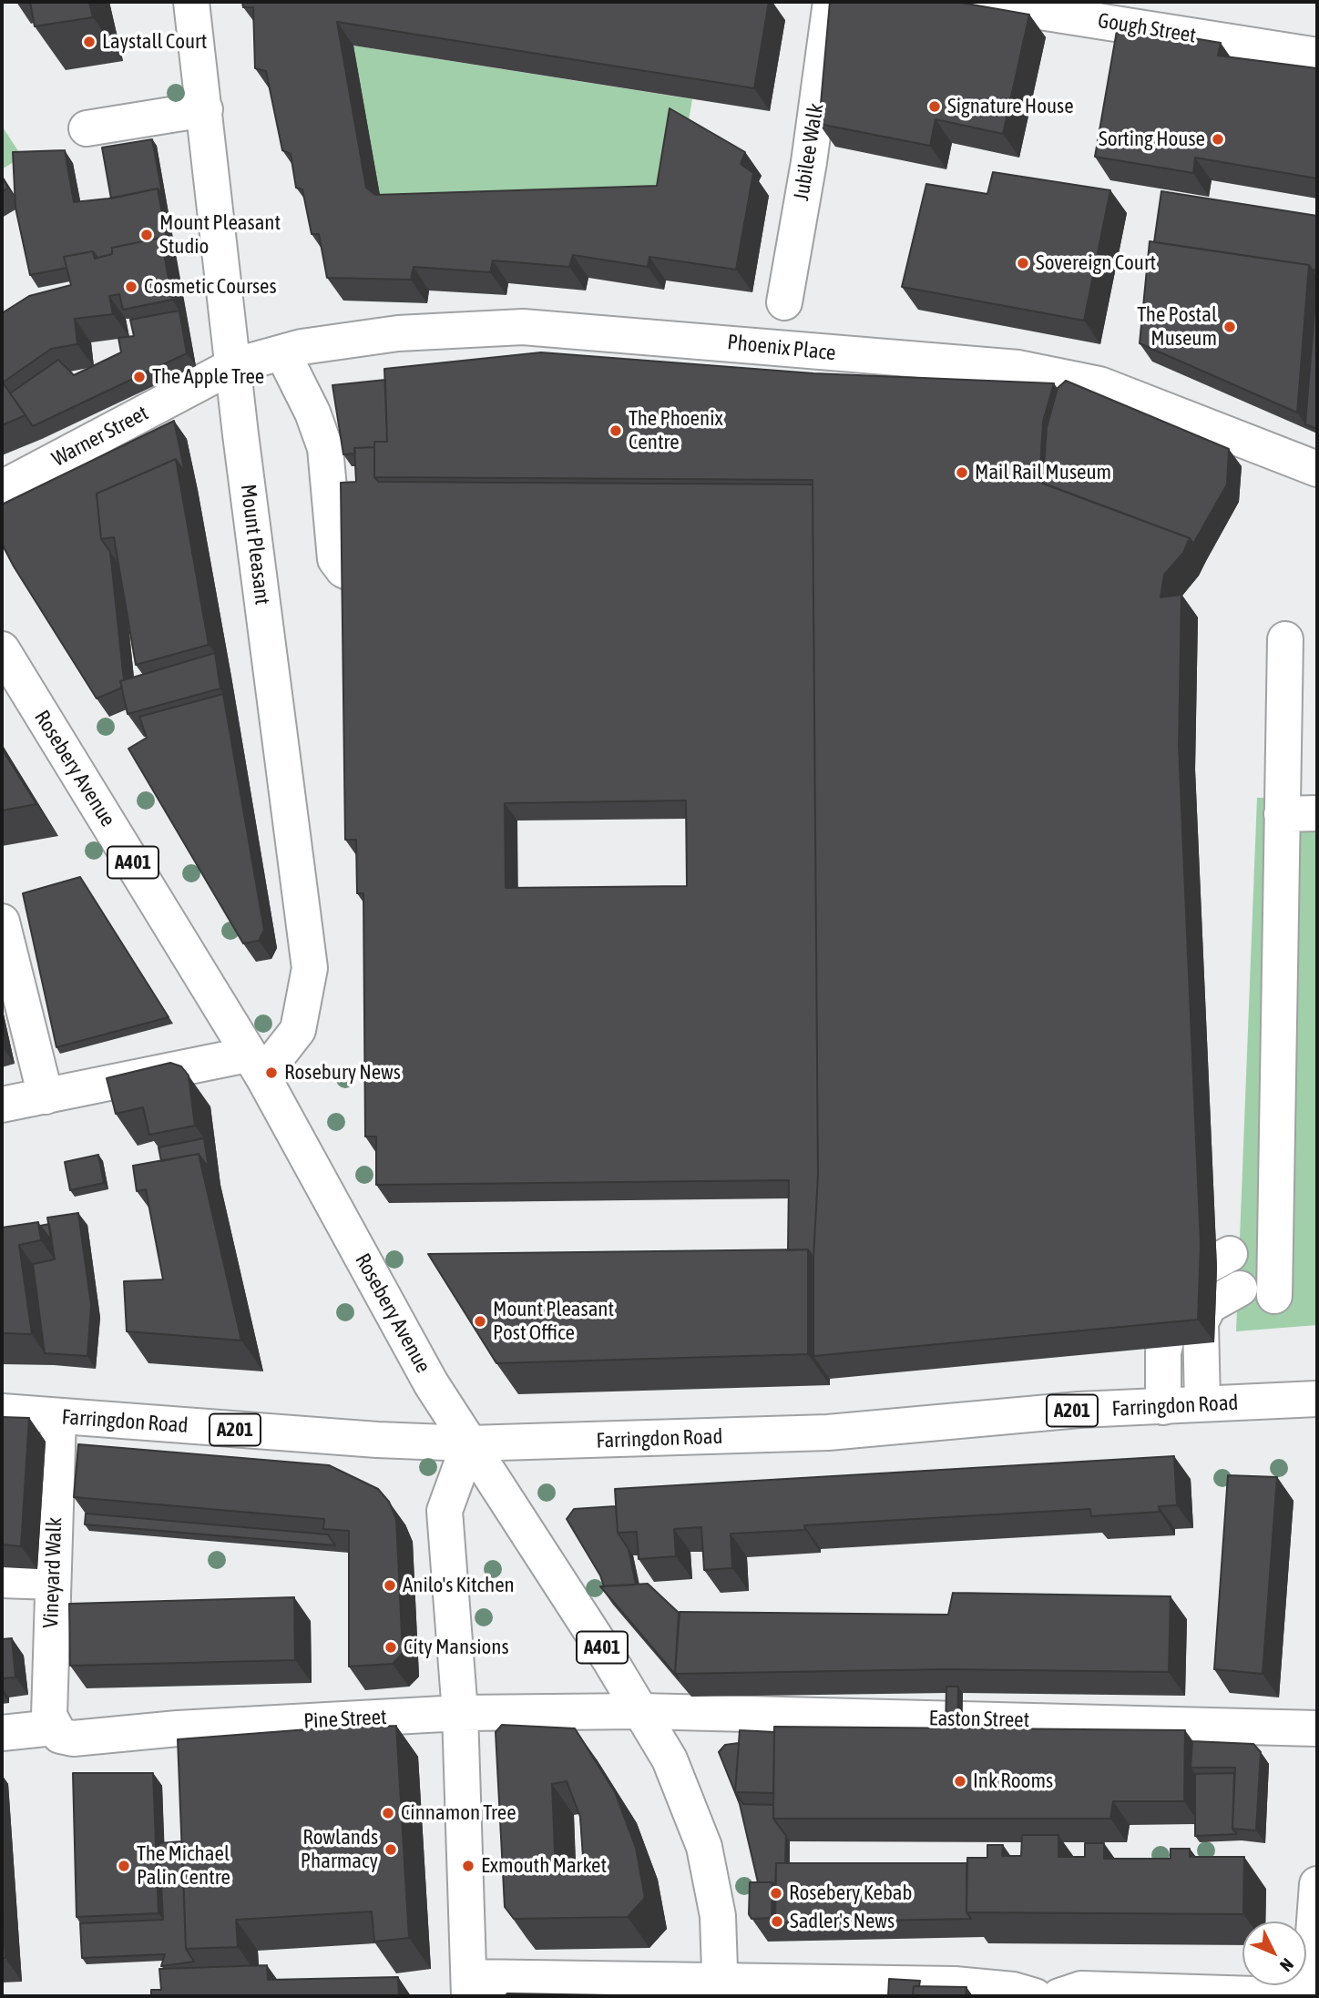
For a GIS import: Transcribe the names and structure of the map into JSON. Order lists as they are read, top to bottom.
{
  "streets": {
    "street": [
      "Gough Street",
      "Jubilee Walk",
      "Phoenix Place",
      "Warner Street",
      "Mount Pleasant",
      "Rosebery Avenue",
      "A401",
      "Farringdon Road",
      "A201",
      "Vineyard Walk",
      "Pine Street",
      "Easton Street"
    ]
  },
  "crossings": [
    ["Phoenix Place", "Warner Street"],
    ["Phoenix Place", "Mount Pleasant"],
    ["Warner Street", "Mount Pleasant"],
    ["Mount Pleasant", "Rosebery Avenue"],
    ["Rosebery Avenue", "Farringdon Road"],
    ["Rosebery Avenue", "Pine Street"],
    ["Rosebery Avenue", "Easton Street"],
    ["Farringdon Road", "Vineyard Walk"],
    ["Vineyard Walk", "Pine Street"],
    ["Pine Street", "Easton Street"]
  ],
  "places": [
    "Laystall Court",
    "Signature House",
    "Sorting House",
    "Mount Pleasant Studio",
    "Sovereign Court",
    "Cosmetic Courses",
    "The Postal Museum",
    "The Apple Tree",
    "The Phoenix Centre",
    "Mail Rail Museum",
    "Rosebury News",
    "Mount Pleasant Post Office",
    "Anilo's Kitchen",
    "City Mansions",
    "Ink Rooms",
    "Cinnamon Tree",
    "Rowlands Pharmacy",
    "The Michael Palin Centre",
    "Exmouth Market",
    "Rosebery Kebab",
    "Sadler's News"
  ],
  "north": "bottom right"
}
